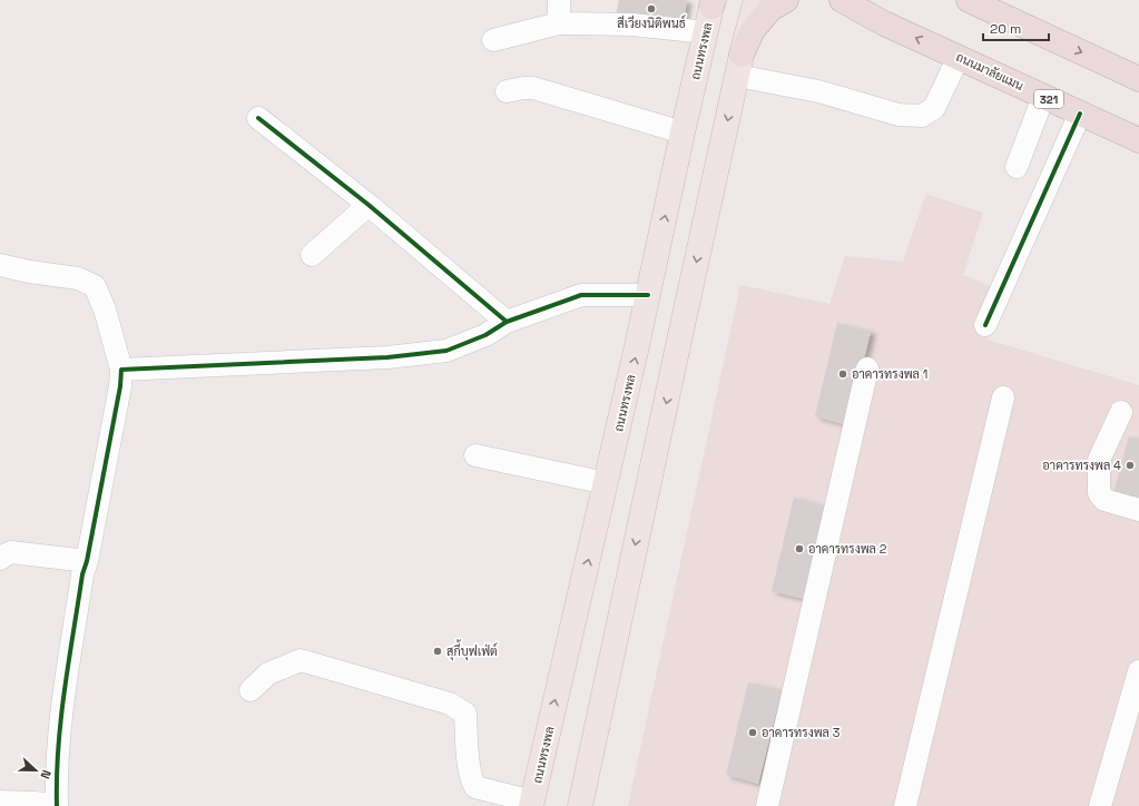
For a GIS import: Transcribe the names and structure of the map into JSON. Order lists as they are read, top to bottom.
{
  "streets": {
    "highway": ["ถนนมาลัยแมน", "321"],
    "main road": ["ถนนทรงพล"]
  },
  "one_way": ["ถนนมาลัยแมน"],
  "places": [
    "สีเวียงนิติพนธ์",
    "อาคารทรงพล 1",
    "อาคารทรงพล 4",
    "อาคารทรงพล 2",
    "สุกี้บุฟเฟ่ต์",
    "อาคารทรงพล 3"
  ],
  "scale_bar": "20 m",
  "north": "right"
}
